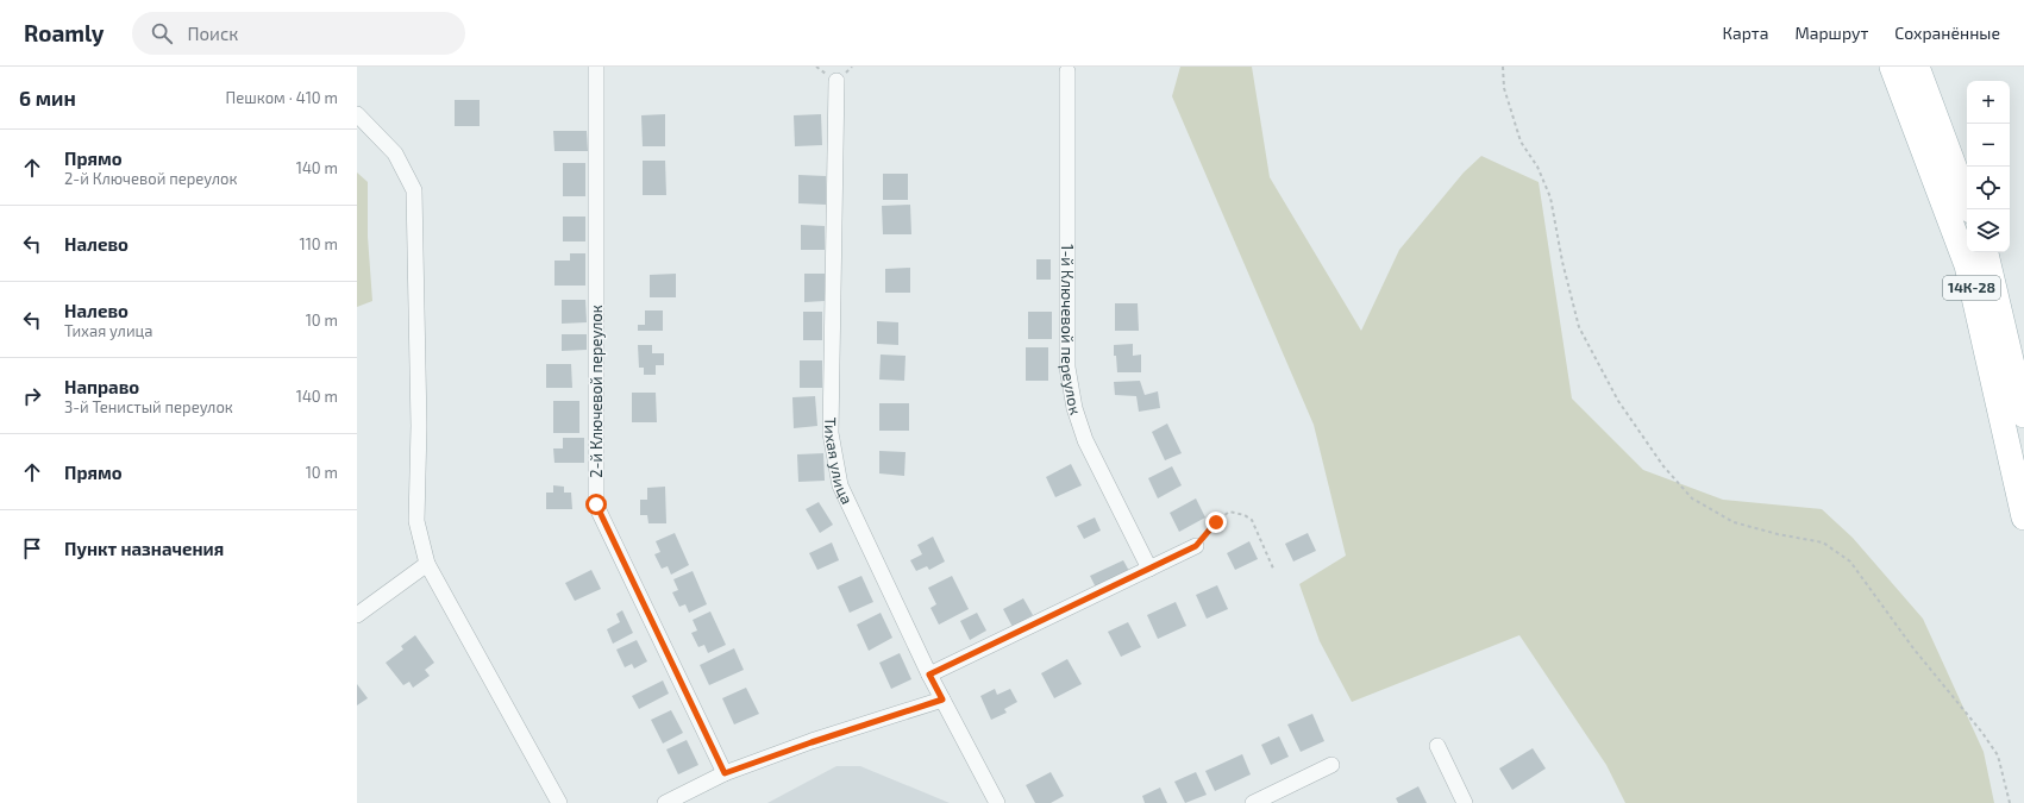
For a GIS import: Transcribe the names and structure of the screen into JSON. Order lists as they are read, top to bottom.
{
  "streets": {
    "main road": ["14К-28"],
    "street": ["1-й Ключевой переулок", "2-й Ключевой переулок", "Тихая улица"]
  },
  "page": {
    "header": "Roamly",
    "search": "Поиск",
    "nav": ["Карта", "Маршрут", "Сохранённые"],
    "heading": ["6 мин", "Пешком · 410 m"],
    "map_buttons": ["+", "−"],
    "list": [
      ["Прямо", "2-й Ключевой переулок", "140 m"],
      ["Налево", "110 m"],
      ["Налево", "Тихая улица", "10 m"],
      ["Направо", "3-й Тенистый переулок", "140 m"],
      ["Прямо", "10 m"],
      "Пункт назначения"
    ]
  }
}
